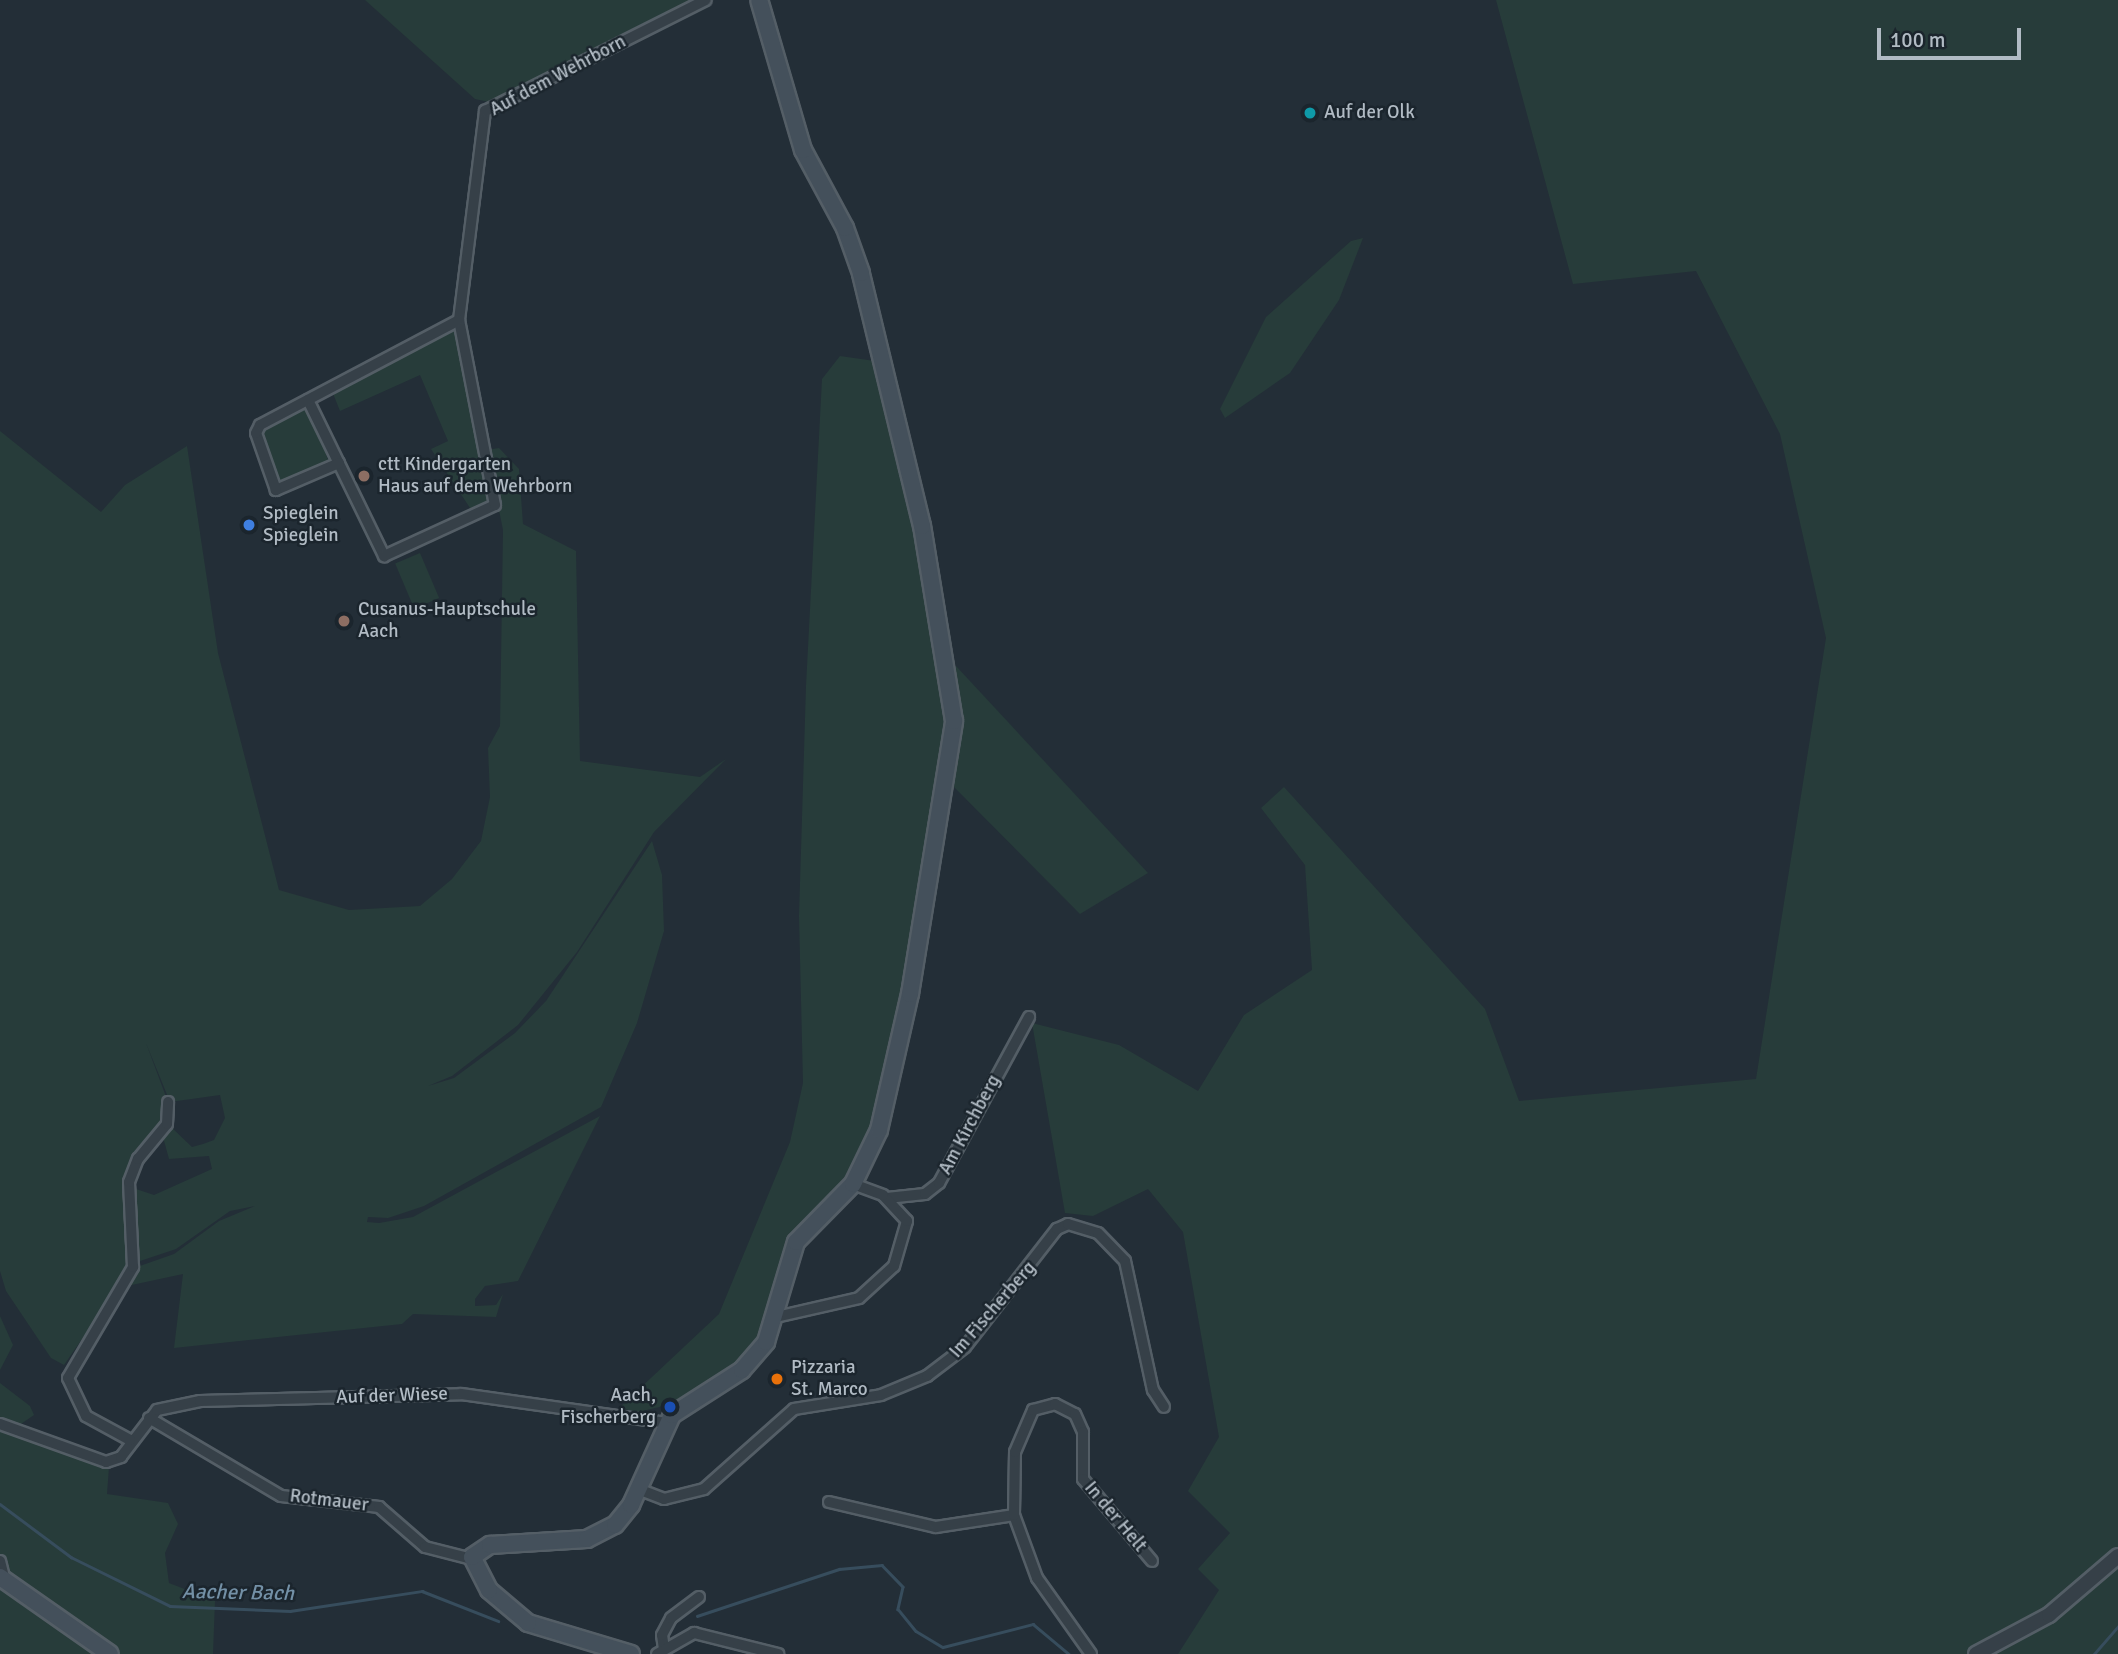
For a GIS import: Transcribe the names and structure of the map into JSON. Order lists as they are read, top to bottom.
{
  "streets": {
    "street": [
      "Auf dem Wehrborn",
      "Am Kirchberg",
      "Im Fischerberg",
      "Auf der Wiese",
      "Rotmauer",
      "In der Helt"
    ]
  },
  "crossings": [
    ["Auf der Wiese", "Rotmauer"]
  ],
  "water": ["Aacher Bach"],
  "places": [
    "Auf der Olk",
    "ctt Kindergarten Haus auf dem Wehrborn",
    "Spieglein Spieglein",
    "Cusanus-Hauptschule Aach",
    "Pizzaria St. Marco",
    "Aach, Fischerberg"
  ],
  "scale_bar": "100 m"
}
